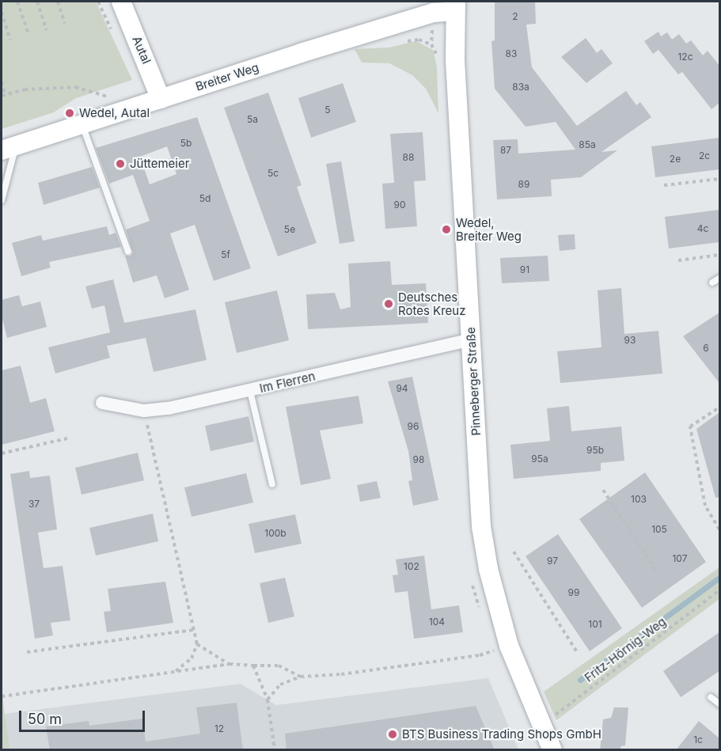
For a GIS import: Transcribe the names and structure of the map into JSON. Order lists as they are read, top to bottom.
{
  "streets": {
    "main road": ["Autal", "Breiter Weg", "Pinneberger Straße"],
    "street": ["Im Flerren"],
    "path": ["Fritz-Hörnig-Weg"]
  },
  "crossings": [
    ["Autal", "Breiter Weg"],
    ["Breiter Weg", "Pinneberger Straße"],
    ["Pinneberger Straße", "Im Flerren"],
    ["Pinneberger Straße", "Fritz-Hörnig-Weg"]
  ],
  "places": [
    "Wedel, Autal",
    "Jüttemeier",
    "Wedel, Breiter Weg",
    "Deutsches Rotes Kreuz",
    "BTS Business Trading Shops GmbH"
  ],
  "house_numbers": [
    "2",
    "83",
    "12c",
    "83a",
    "5",
    "5a",
    "5b",
    "85a",
    "87",
    "2c",
    "88",
    "2e",
    "5c",
    "89",
    "5d",
    "90",
    "4c",
    "5e",
    "5f",
    "91",
    "93",
    "6",
    "94",
    "96",
    "95b",
    "95a",
    "98",
    "103",
    "37",
    "105",
    "100b",
    "107",
    "97",
    "102",
    "99",
    "104",
    "101",
    "12",
    "1c"
  ],
  "scale_bar": "50 m"
}
